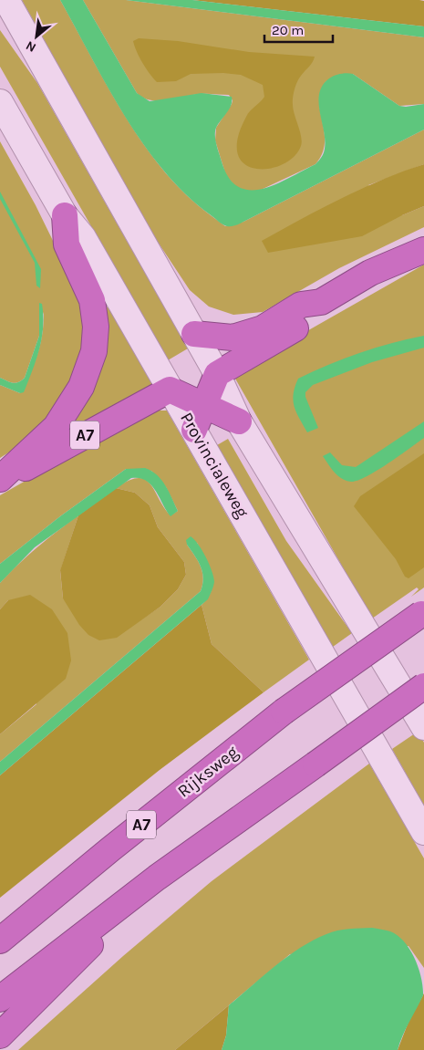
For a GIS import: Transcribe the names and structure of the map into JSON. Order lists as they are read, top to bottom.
{
  "streets": {
    "highway": ["A7", "Rijksweg"],
    "main road": ["Provincialeweg"]
  },
  "crossings": [
    ["A7", "Provincialeweg"]
  ],
  "scale_bar": "20 m",
  "north": "bottom left"
}
